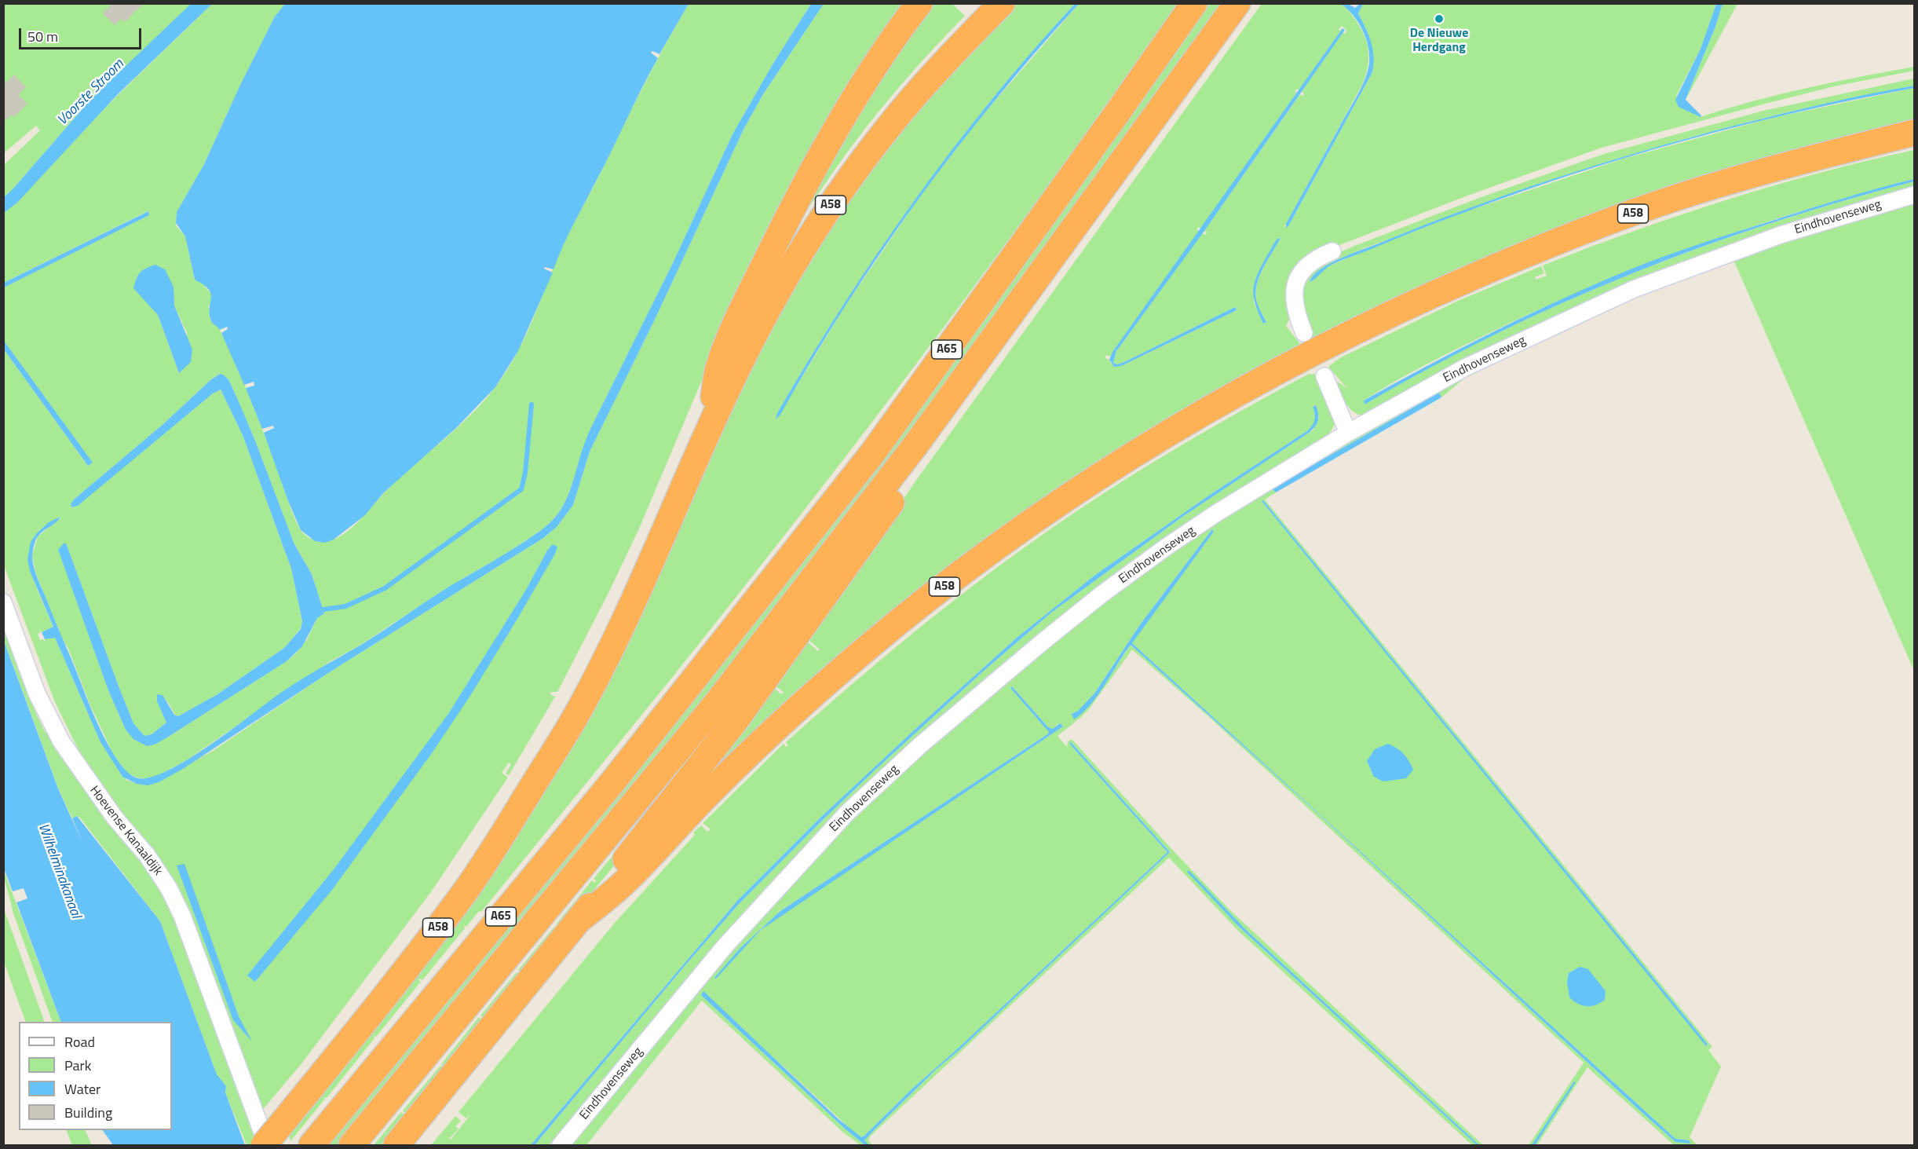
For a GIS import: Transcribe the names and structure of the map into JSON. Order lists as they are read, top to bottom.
{
  "streets": {
    "highway": ["A58", "A65"],
    "street": ["Eindhovenseweg", "Hoevense Kanaaldijk"]
  },
  "crossings": [
    ["A58", "A65"],
    ["A58", "Hoevense Kanaaldijk"]
  ],
  "water": ["Voorste Stroom", "Wilhelminakanaal"],
  "places": ["De Nieuwe Herdgang"],
  "legend": [
    "Road",
    "Park",
    "Water",
    "Building"
  ],
  "scale_bar": "50 m"
}
